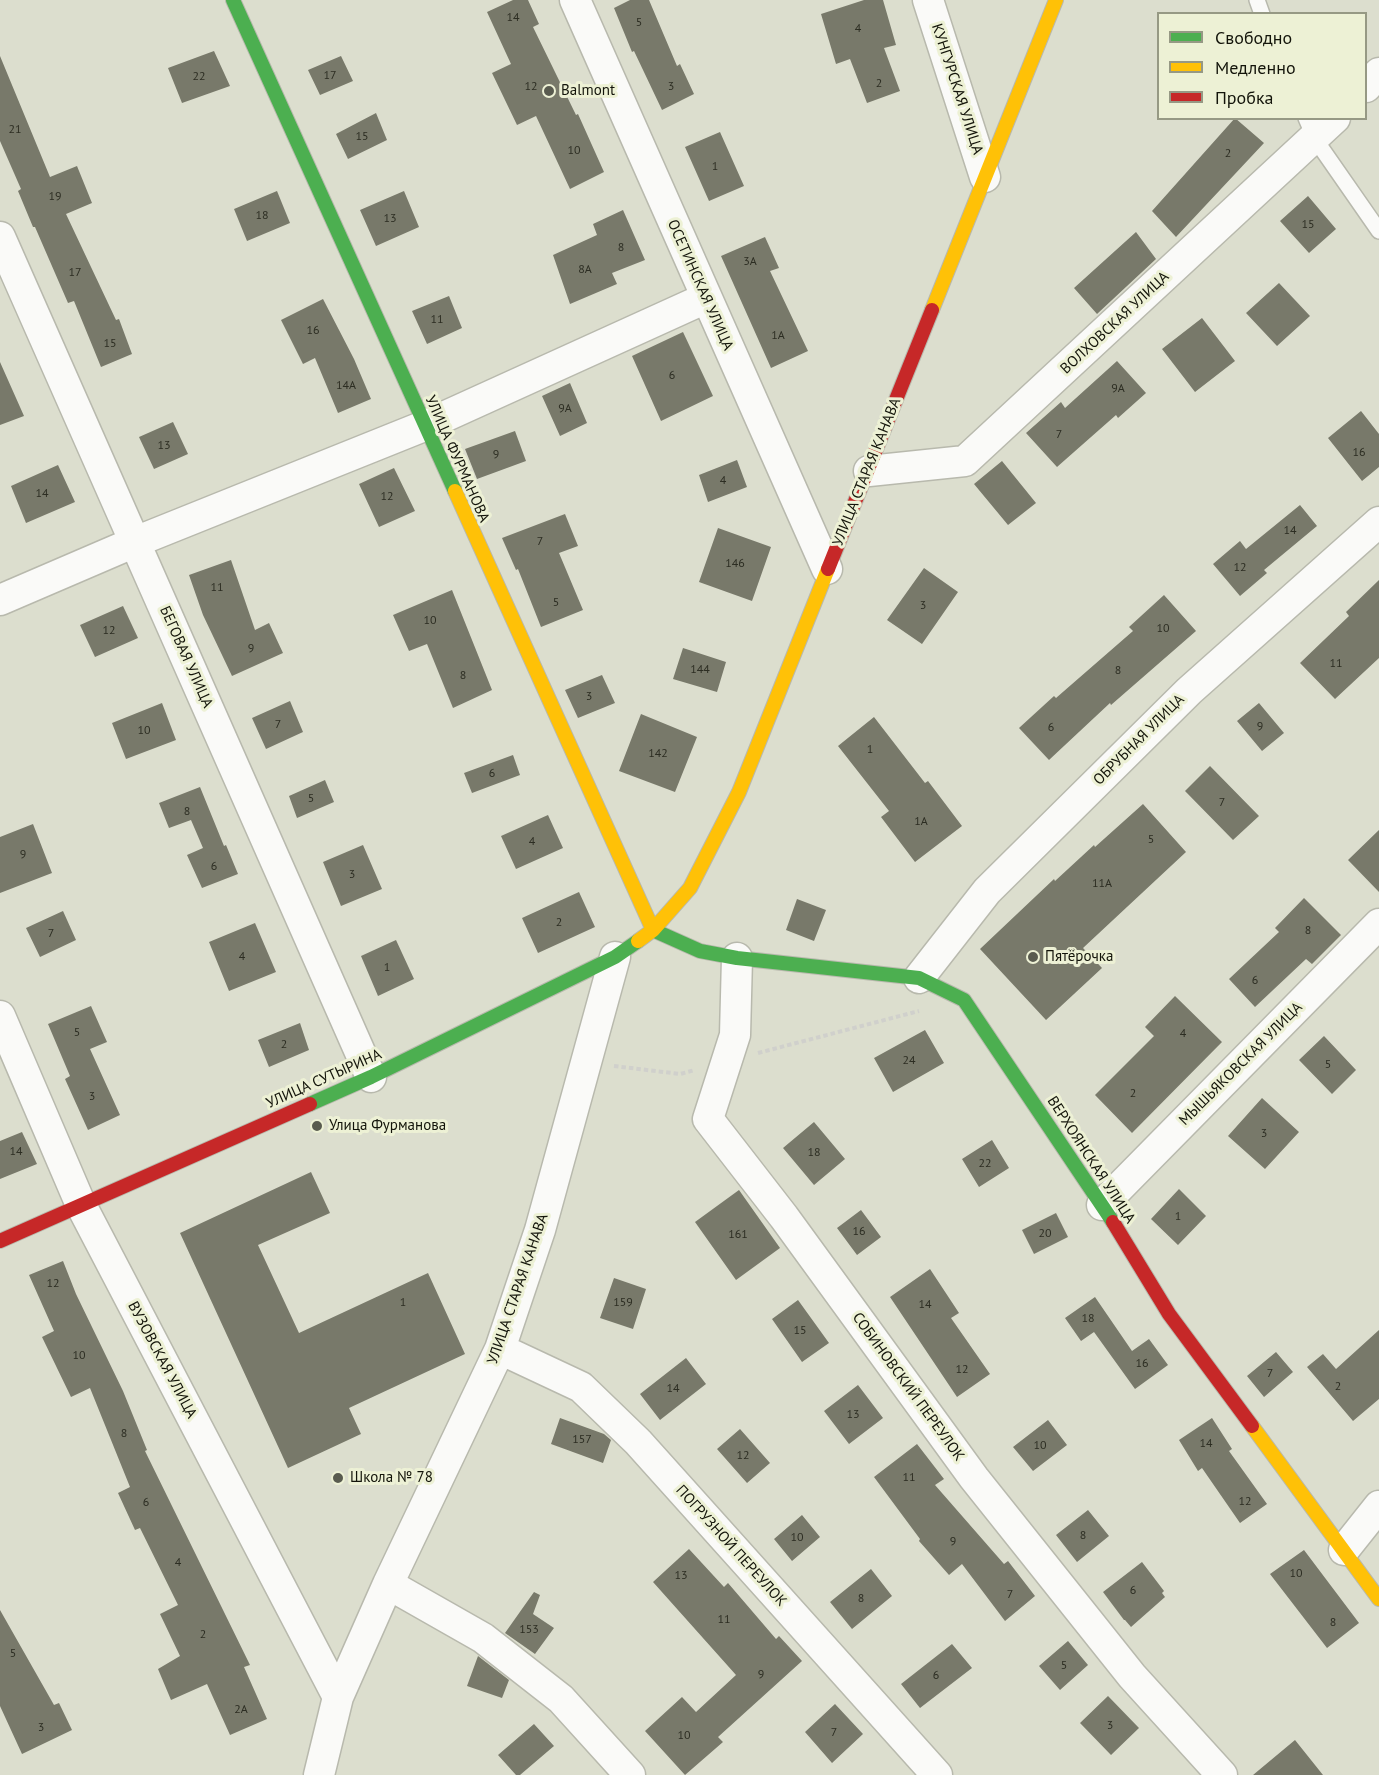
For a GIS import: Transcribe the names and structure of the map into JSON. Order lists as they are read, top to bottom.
{
  "streets": {
    "street": [
      "КУНГУРСКАЯ УЛИЦА",
      "ОСЕТИНСКАЯ УЛИЦА",
      "ВОЛХОВСКАЯ УЛИЦА",
      "УЛИЦА ФУРМАНОВА",
      "УЛИЦА СТАРАЯ КАНАВА",
      "БЕГОВАЯ УЛИЦА",
      "ОБРУБНАЯ УЛИЦА",
      "МЫШЬЯКОВСКАЯ УЛИЦА",
      "УЛИЦА СУТЫРИНА",
      "ВЕРХОЯНСКАЯ УЛИЦА",
      "ВУЗОВСКАЯ УЛИЦА",
      "СОБИНОВСКИЙ ПЕРЕУЛОК",
      "ПОГРУЗНОЙ ПЕРЕУЛОК"
    ]
  },
  "crossings": [
    ["КУНГУРСКАЯ УЛИЦА", "УЛИЦА СТАРАЯ КАНАВА"],
    ["ОСЕТИНСКАЯ УЛИЦА", "УЛИЦА СТАРАЯ КАНАВА"],
    ["ВОЛХОВСКАЯ УЛИЦА", "УЛИЦА СТАРАЯ КАНАВА"],
    ["УЛИЦА ФУРМАНОВА", "УЛИЦА СТАРАЯ КАНАВА"],
    ["УЛИЦА ФУРМАНОВА", "УЛИЦА СУТЫРИНА"],
    ["УЛИЦА ФУРМАНОВА", "ВЕРХОЯНСКАЯ УЛИЦА"],
    ["УЛИЦА СТАРАЯ КАНАВА", "УЛИЦА СУТЫРИНА"],
    ["УЛИЦА СТАРАЯ КАНАВА", "ВЕРХОЯНСКАЯ УЛИЦА"],
    ["УЛИЦА СТАРАЯ КАНАВА", "ВУЗОВСКАЯ УЛИЦА"],
    ["УЛИЦА СТАРАЯ КАНАВА", "ПОГРУЗНОЙ ПЕРЕУЛОК"],
    ["БЕГОВАЯ УЛИЦА", "УЛИЦА СУТЫРИНА"],
    ["ОБРУБНАЯ УЛИЦА", "ВЕРХОЯНСКАЯ УЛИЦА"],
    ["МЫШЬЯКОВСКАЯ УЛИЦА", "ВЕРХОЯНСКАЯ УЛИЦА"],
    ["УЛИЦА СУТЫРИНА", "ВЕРХОЯНСКАЯ УЛИЦА"],
    ["УЛИЦА СУТЫРИНА", "ВУЗОВСКАЯ УЛИЦА"],
    ["ВЕРХОЯНСКАЯ УЛИЦА", "СОБИНОВСКИЙ ПЕРЕУЛОК"]
  ],
  "places": [
    "Balmont",
    "Пятёрочка",
    "Улица Фурманова",
    "Школа № 78"
  ],
  "house_numbers": [
    "14",
    "5",
    "4",
    "17",
    "22",
    "2",
    "12",
    "3",
    "21",
    "15",
    "10",
    "2",
    "1",
    "19",
    "18",
    "13",
    "15",
    "8",
    "3А",
    "8А",
    "17",
    "11",
    "16",
    "1А",
    "15",
    "6",
    "14А",
    "9А",
    "9А",
    "7",
    "13",
    "16",
    "9",
    "4",
    "14",
    "12",
    "14",
    "7",
    "146",
    "12",
    "11",
    "5",
    "3",
    "10",
    "10",
    "12",
    "9",
    "11",
    "144",
    "8",
    "8",
    "3",
    "7",
    "9",
    "6",
    "10",
    "1",
    "142",
    "6",
    "5",
    "7",
    "8",
    "1А",
    "5",
    "4",
    "9",
    "6",
    "3",
    "11А",
    "2",
    "8",
    "7",
    "4",
    "1",
    "6",
    "5",
    "4",
    "2",
    "24",
    "5",
    "2",
    "3",
    "3",
    "14",
    "18",
    "22",
    "1",
    "16",
    "20",
    "161",
    "12",
    "1",
    "159",
    "14",
    "18",
    "15",
    "10",
    "16",
    "12",
    "7",
    "2",
    "14",
    "13",
    "8",
    "157",
    "14",
    "10",
    "12",
    "11",
    "12",
    "6",
    "8",
    "10",
    "9",
    "4",
    "10",
    "13",
    "6",
    "7",
    "8",
    "11",
    "8",
    "153",
    "2",
    "5",
    "5",
    "9",
    "6",
    "2А",
    "3",
    "3",
    "7",
    "10"
  ],
  "legend": ["Свободно", "Медленно", "Пробка"]
}
